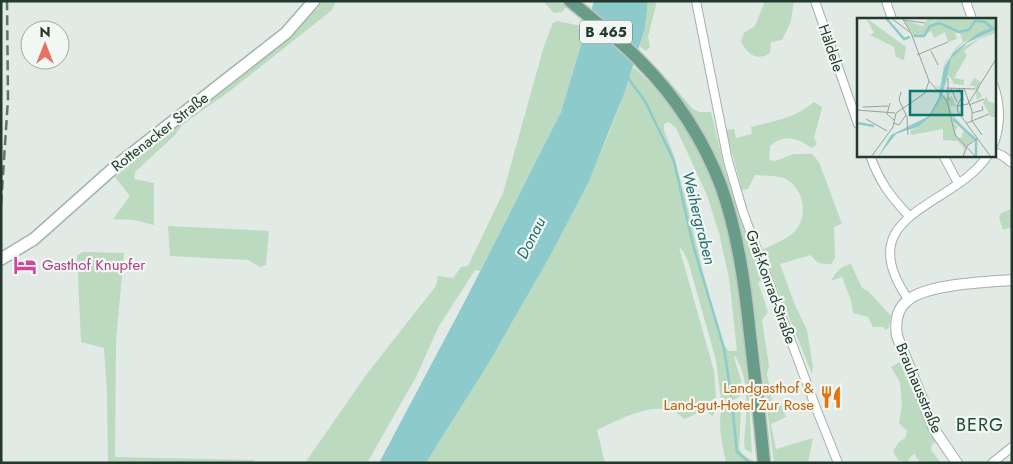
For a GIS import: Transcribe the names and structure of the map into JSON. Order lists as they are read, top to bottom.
{
  "streets": {
    "main road": ["B 465", "Rottenacker Straße"],
    "street": ["Häldele", "Graf-Konrad-Straße", "Brauhausstraße"]
  },
  "districts": ["BERG"],
  "water": ["Weihergraben", "Donau"],
  "places": {
    "hotel": ["Gasthof Knupfer"],
    "restaurant": ["Landgasthof & Land-gut-Hotel Zur Rose"]
  },
  "north": "top"
}
